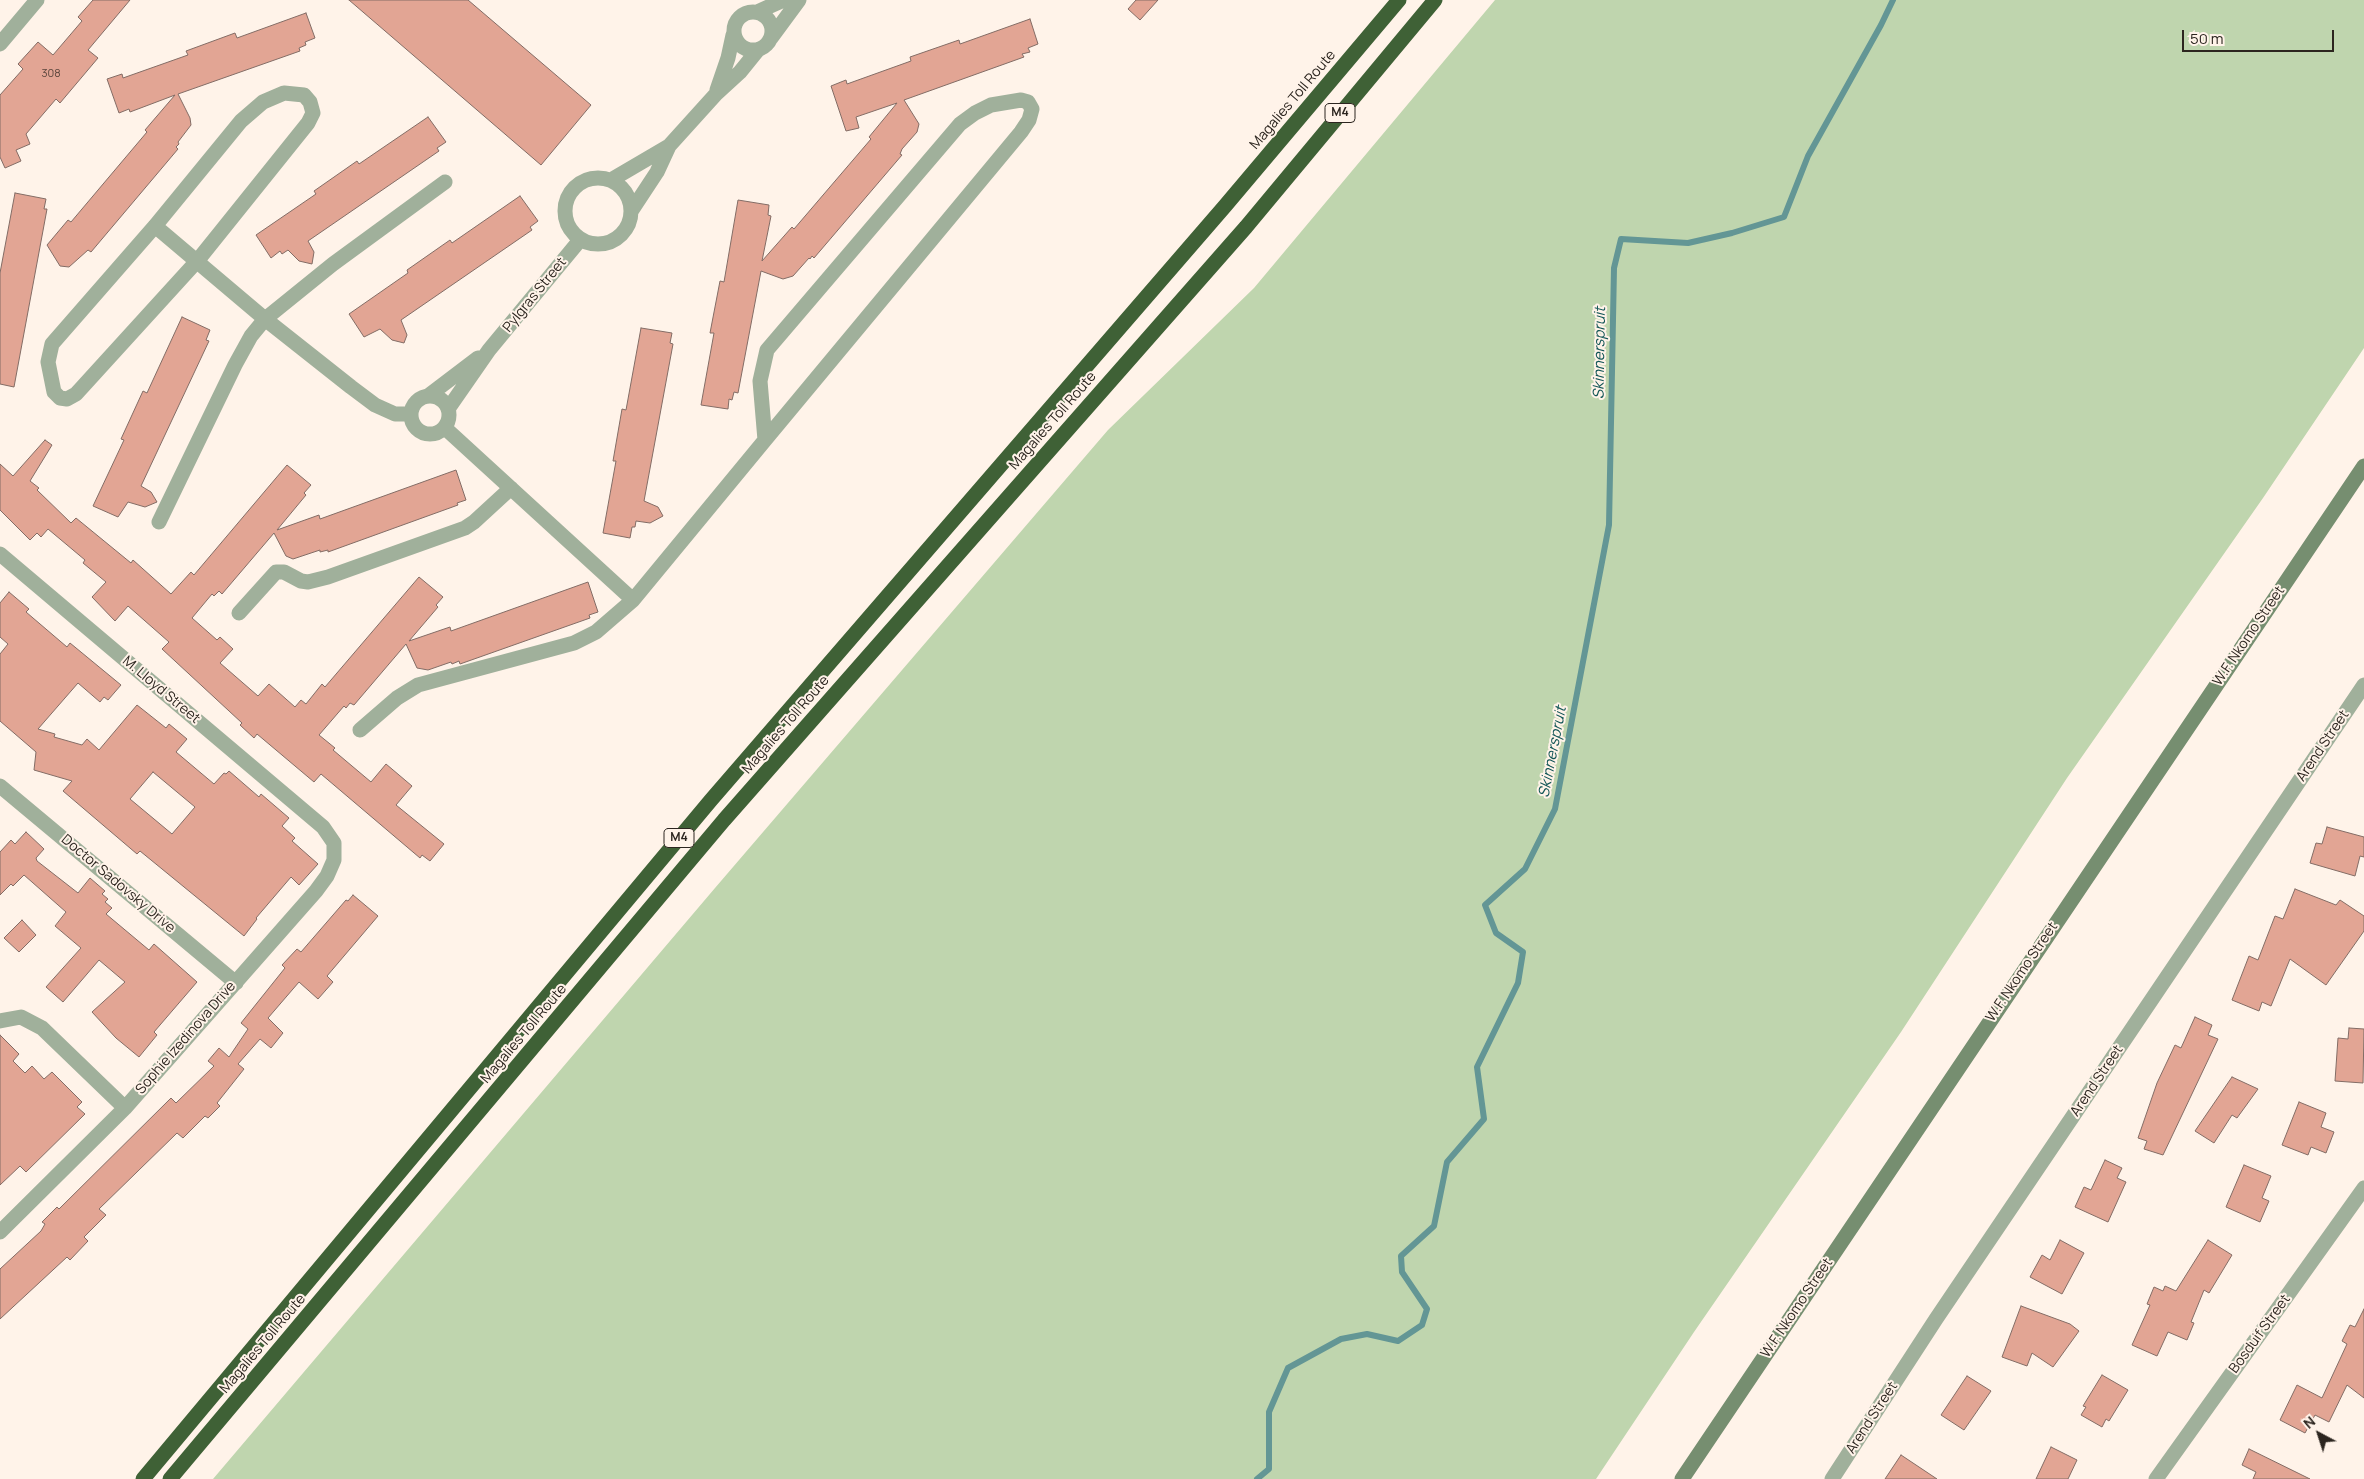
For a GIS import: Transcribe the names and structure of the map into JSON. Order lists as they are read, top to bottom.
{
  "streets": {
    "highway": ["Magalies Toll Route", "M4"],
    "main road": ["W.F. Nkomo Street"],
    "street": [
      "Pylgras Street",
      "M. Lloyd Street",
      "Arend Street",
      "Doctor Sadovsky Drive",
      "Sophie Izedinova Drive",
      "Bosduif Street"
    ]
  },
  "crossings": [
    ["M. Lloyd Street", "Sophie Izedinova Drive"],
    ["Doctor Sadovsky Drive", "Sophie Izedinova Drive"]
  ],
  "water": ["Skinnerspruit"],
  "house_numbers": ["308"],
  "scale_bar": "50 m",
  "north": "top left"
}
